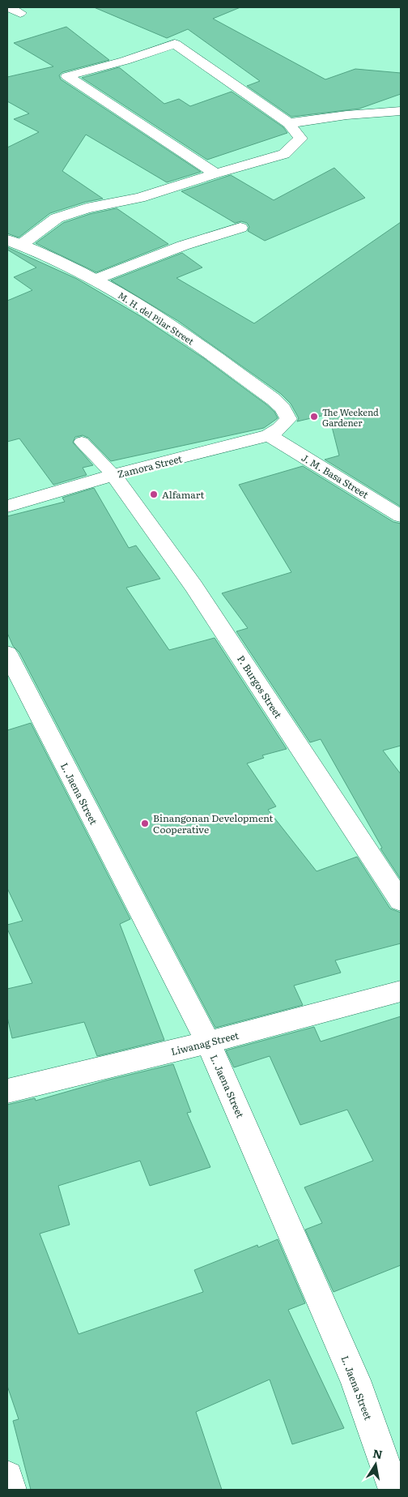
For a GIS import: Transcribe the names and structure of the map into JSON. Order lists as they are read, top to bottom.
{
  "streets": {
    "street": [
      "M. H. del Pilar Street",
      "Zamora Street",
      "J. M. Basa Street",
      "P. Burgos Street",
      "L. Jaena Street",
      "Liwanag Street"
    ]
  },
  "crossings": [
    ["M. H. del Pilar Street", "Zamora Street"],
    ["Zamora Street", "J. M. Basa Street"],
    ["Zamora Street", "P. Burgos Street"],
    ["L. Jaena Street", "Liwanag Street"]
  ],
  "places": ["The Weekend Gardener", "Alfamart", "Binangonan Development Cooperative"],
  "north": "top"
}
